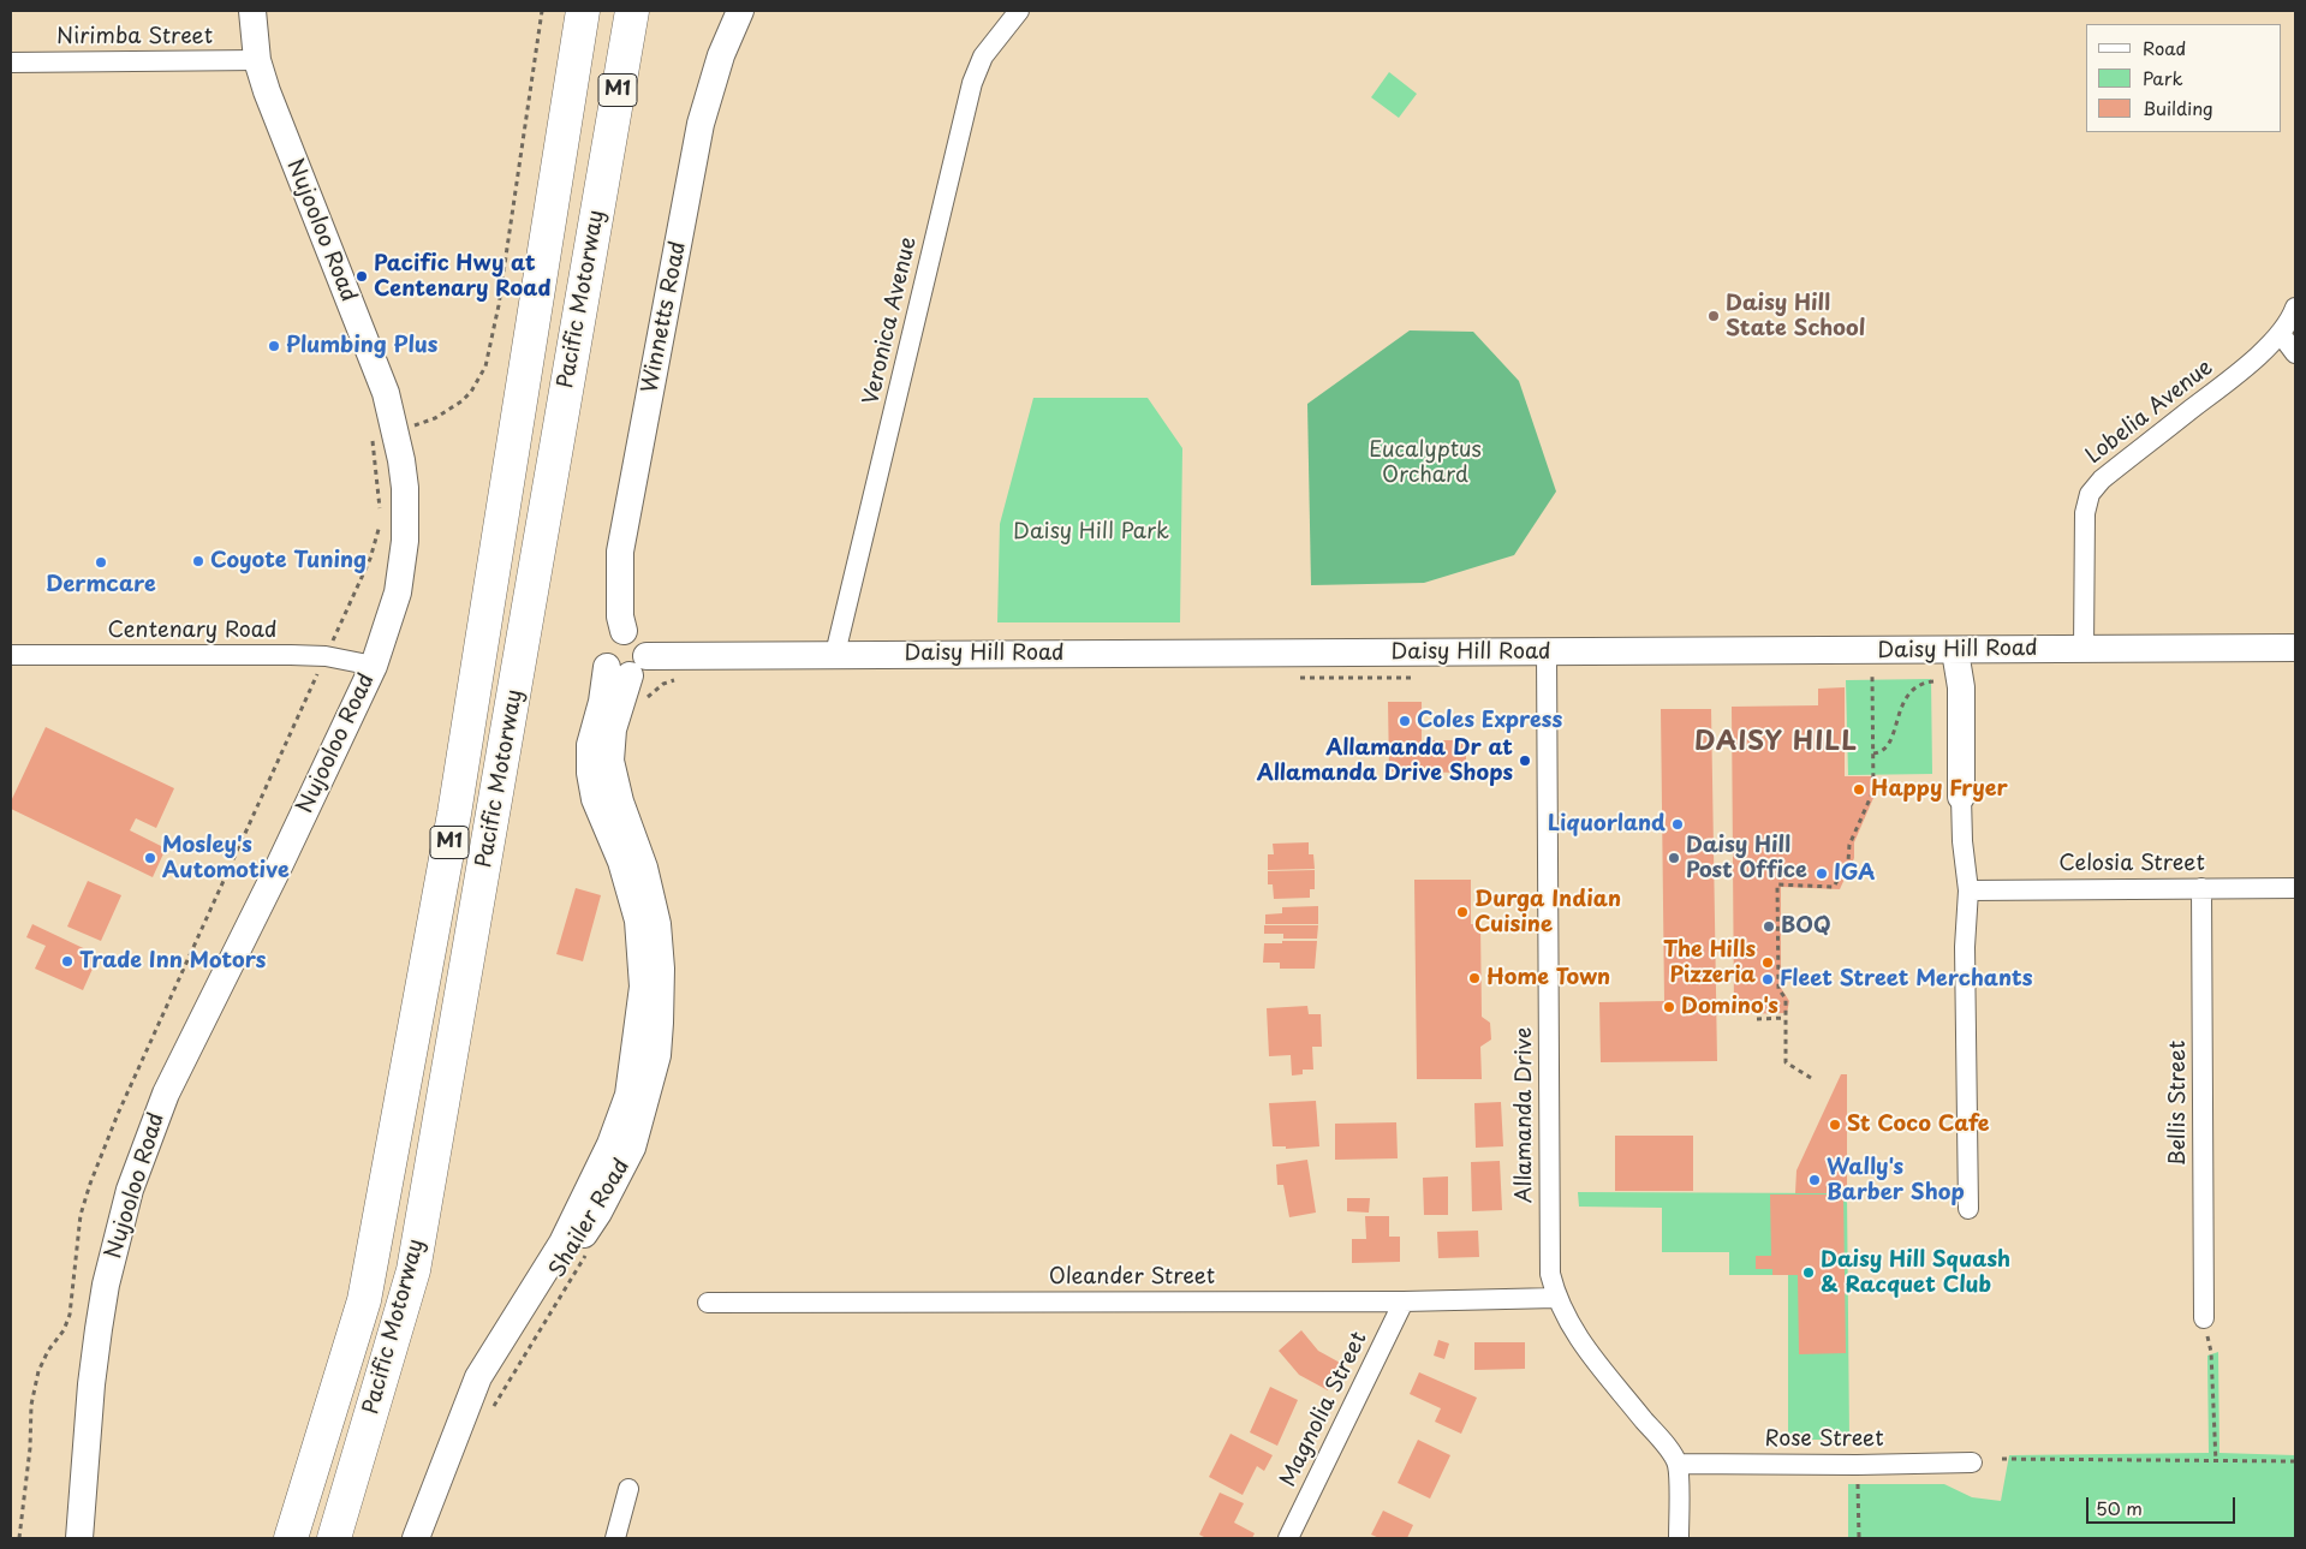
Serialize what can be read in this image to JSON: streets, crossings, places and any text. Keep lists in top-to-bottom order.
{
  "streets": {
    "highway": ["M1", "Pacific Motorway"],
    "street": [
      "Nirimba Street",
      "Nujooloo Road",
      "Winnetts Road",
      "Veronica Avenue",
      "Lobelia Avenue",
      "Centenary Road",
      "Daisy Hill Road",
      "Celosia Street",
      "Bellis Street",
      "Allamanda Drive",
      "Shailer Road",
      "Oleander Street",
      "Magnolia Street",
      "Rose Street"
    ]
  },
  "crossings": [
    ["Nirimba Street", "Nujooloo Road"],
    ["Nujooloo Road", "Centenary Road"],
    ["Winnetts Road", "Daisy Hill Road"],
    ["Winnetts Road", "Shailer Road"],
    ["Veronica Avenue", "Daisy Hill Road"],
    ["Lobelia Avenue", "Daisy Hill Road"],
    ["Daisy Hill Road", "Allamanda Drive"],
    ["Daisy Hill Road", "Shailer Road"],
    ["Celosia Street", "Bellis Street"],
    ["Allamanda Drive", "Oleander Street"],
    ["Allamanda Drive", "Rose Street"],
    ["Oleander Street", "Magnolia Street"]
  ],
  "districts": ["DAISY HILL"],
  "parks": ["Eucalyptus Orchard", "Daisy Hill Park"],
  "places": [
    "Pacific Hwy at Centenary Road",
    "Daisy Hill State School",
    "Plumbing Plus",
    "Coyote Tuning",
    "Dermcare",
    "Coles Express",
    "Allamanda Dr at Allamanda Drive Shops",
    "Happy Fryer",
    "Liquorland",
    "Mosley's Automotive",
    "Daisy Hill Post Office",
    "IGA",
    "Durga Indian Cuisine",
    "BOQ",
    "Trade Inn Motors",
    "The Hills Pizzeria",
    "Home Town",
    "Fleet Street Merchants",
    "Domino's",
    "St Coco Cafe",
    "Wally's Barber Shop",
    "Daisy Hill Squash & Racquet Club"
  ],
  "legend": ["Road", "Park", "Building"],
  "scale_bar": "50 m"
}
